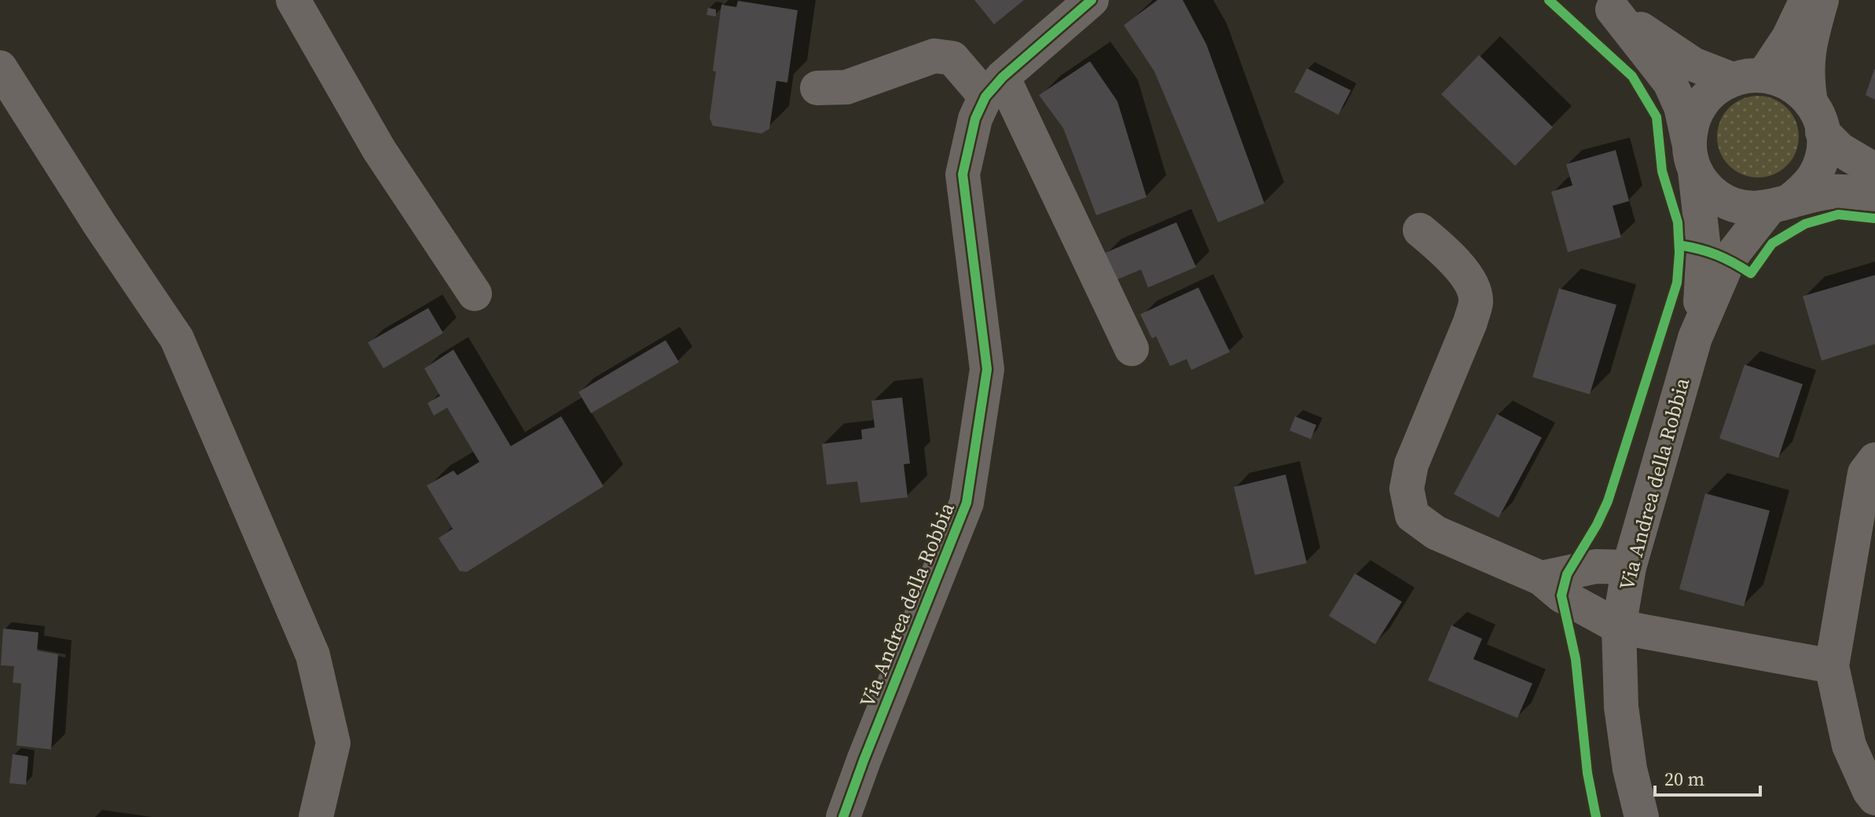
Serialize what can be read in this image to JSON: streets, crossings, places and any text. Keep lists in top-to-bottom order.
{
  "streets": {
    "street": ["Via Andrea della Robbia"]
  },
  "scale_bar": "20 m"
}
